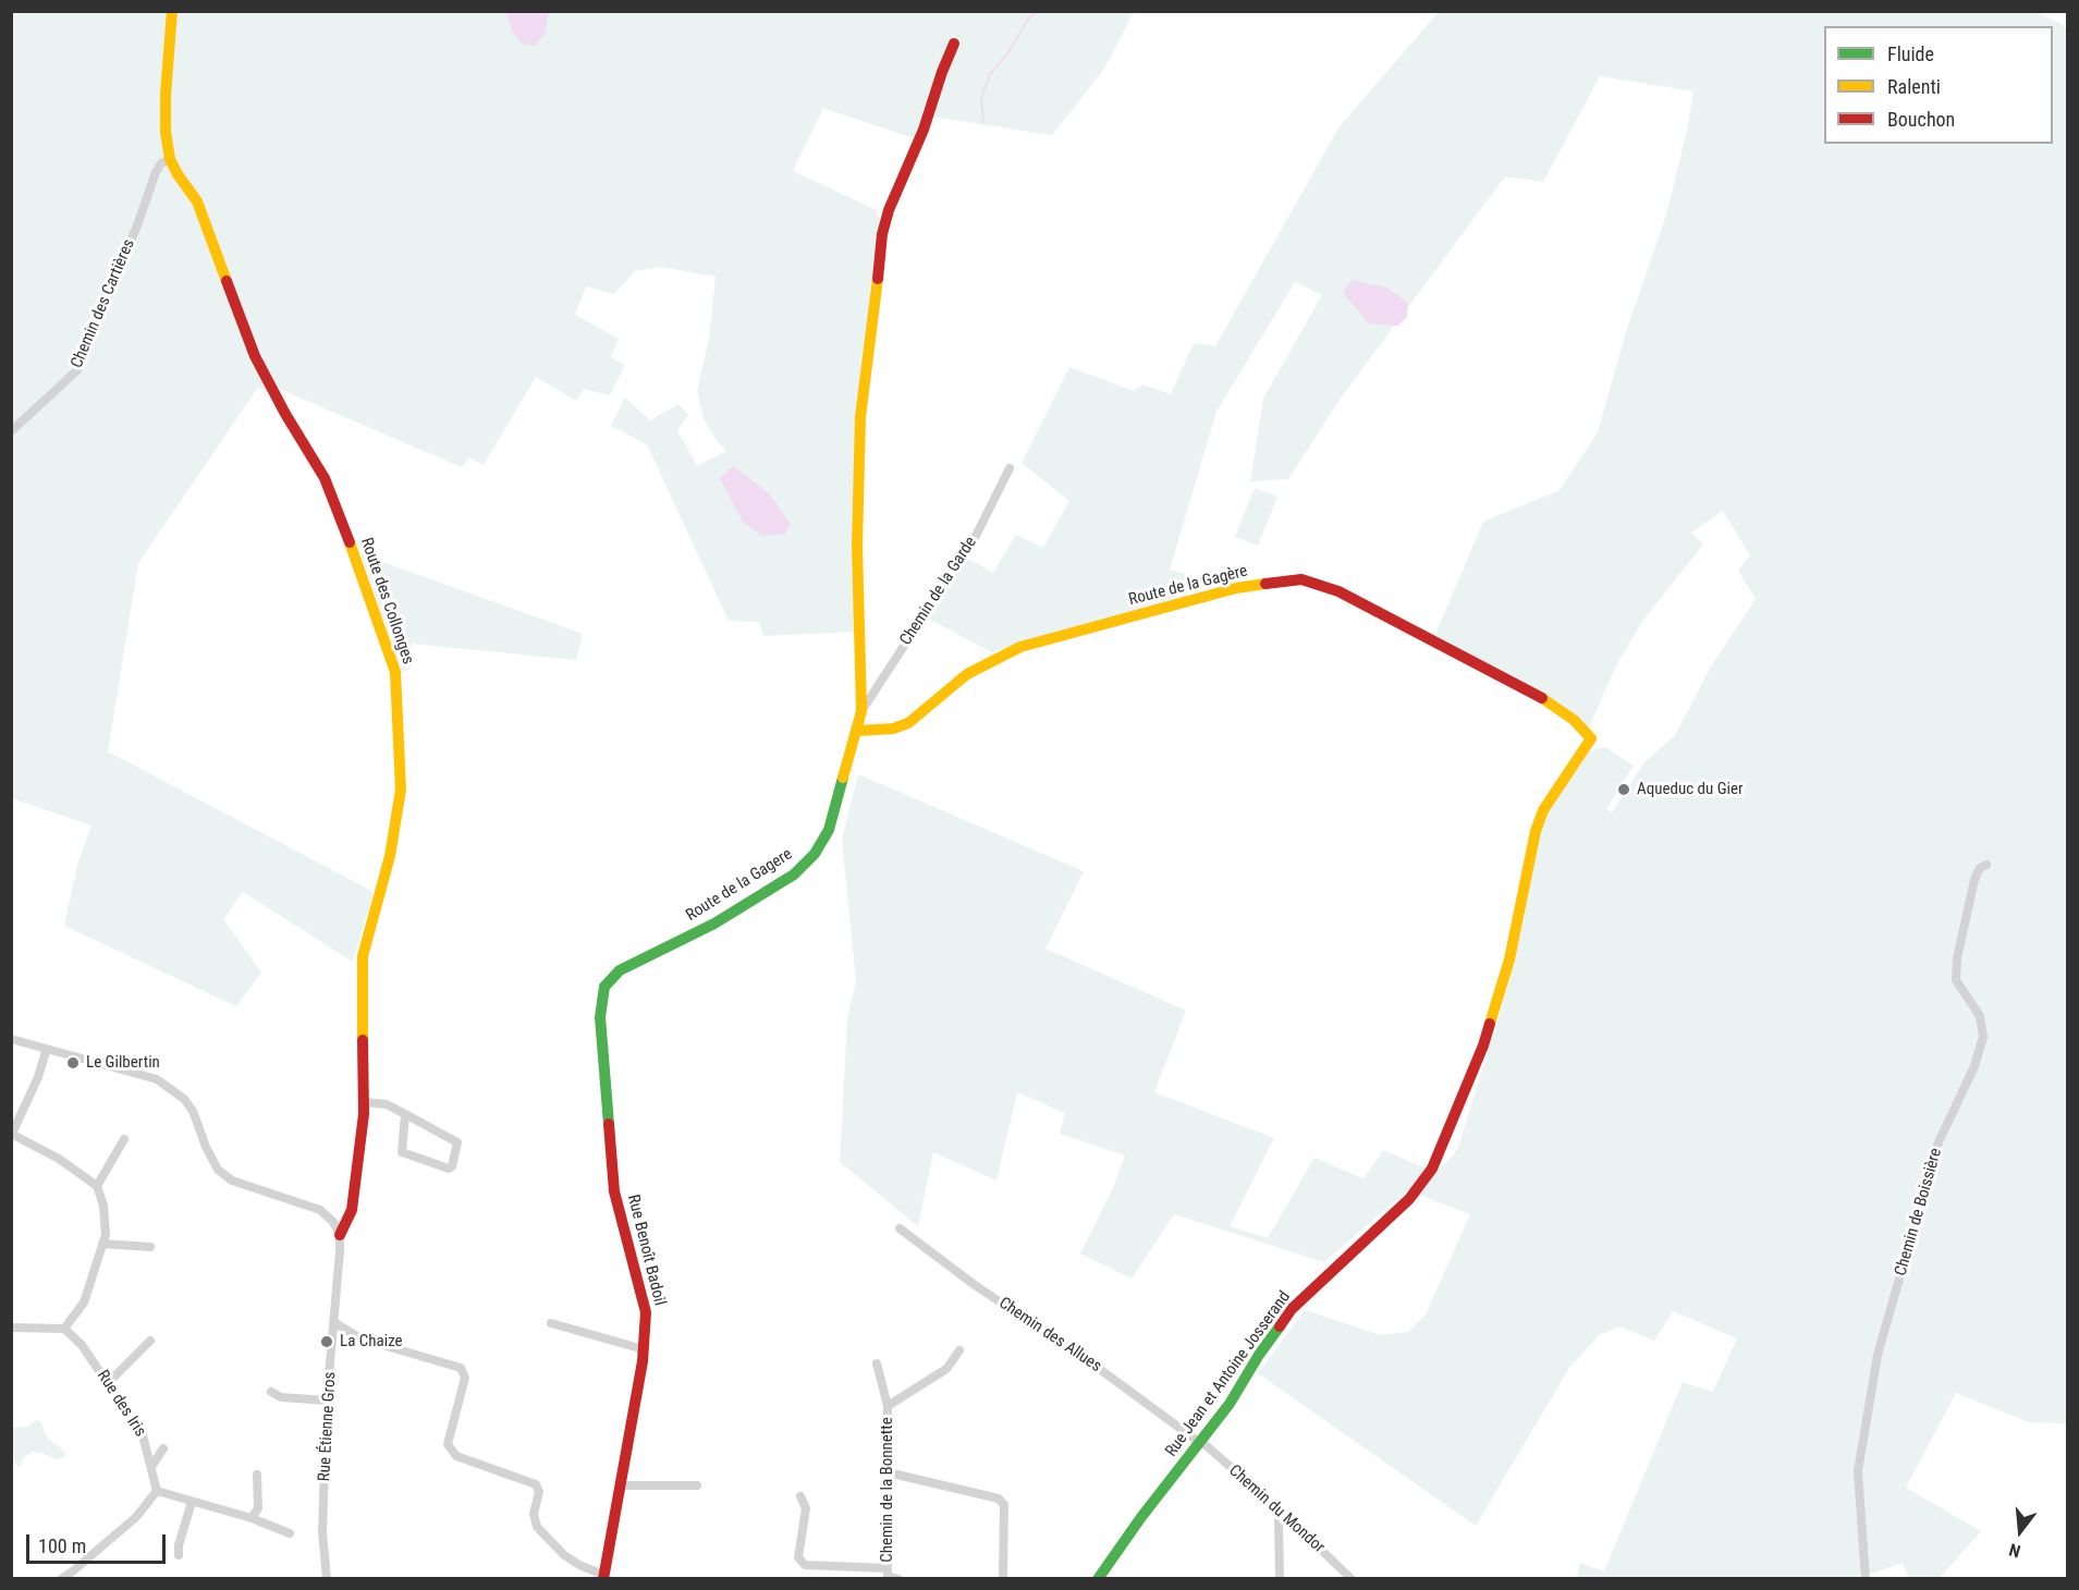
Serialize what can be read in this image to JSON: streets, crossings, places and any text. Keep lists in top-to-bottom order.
{
  "streets": {
    "street": [
      "Chemin des Cartières",
      "Route de la Gagère",
      "Chemin de la Garde",
      "Route des Collonges",
      "Route de la Gagere",
      "Chemin de Boissière",
      "Rue Benoît Badoil",
      "Chemin des Allues",
      "Rue Jean et Antoine Josserand",
      "Rue des Iris",
      "Rue Étienne Gros",
      "Chemin de la Bonnette",
      "Chemin du Mondor"
    ]
  },
  "crossings": [
    ["Chemin des Cartières", "Route des Collonges"],
    ["Route de la Gagère", "Route de la Gagere"],
    ["Route de la Gagère", "Rue Jean et Antoine Josserand"],
    ["Chemin de la Garde", "Route de la Gagere"],
    ["Route des Collonges", "Rue Étienne Gros"],
    ["Route de la Gagere", "Rue Benoît Badoil"],
    ["Chemin des Allues", "Rue Jean et Antoine Josserand"],
    ["Chemin des Allues", "Chemin du Mondor"],
    ["Rue Jean et Antoine Josserand", "Chemin du Mondor"]
  ],
  "places": ["Aqueduc du Gier", "Le Gilbertin", "La Chaize"],
  "legend": ["Fluide", "Ralenti", "Bouchon"],
  "scale_bar": "100 m",
  "north": "bottom"
}
